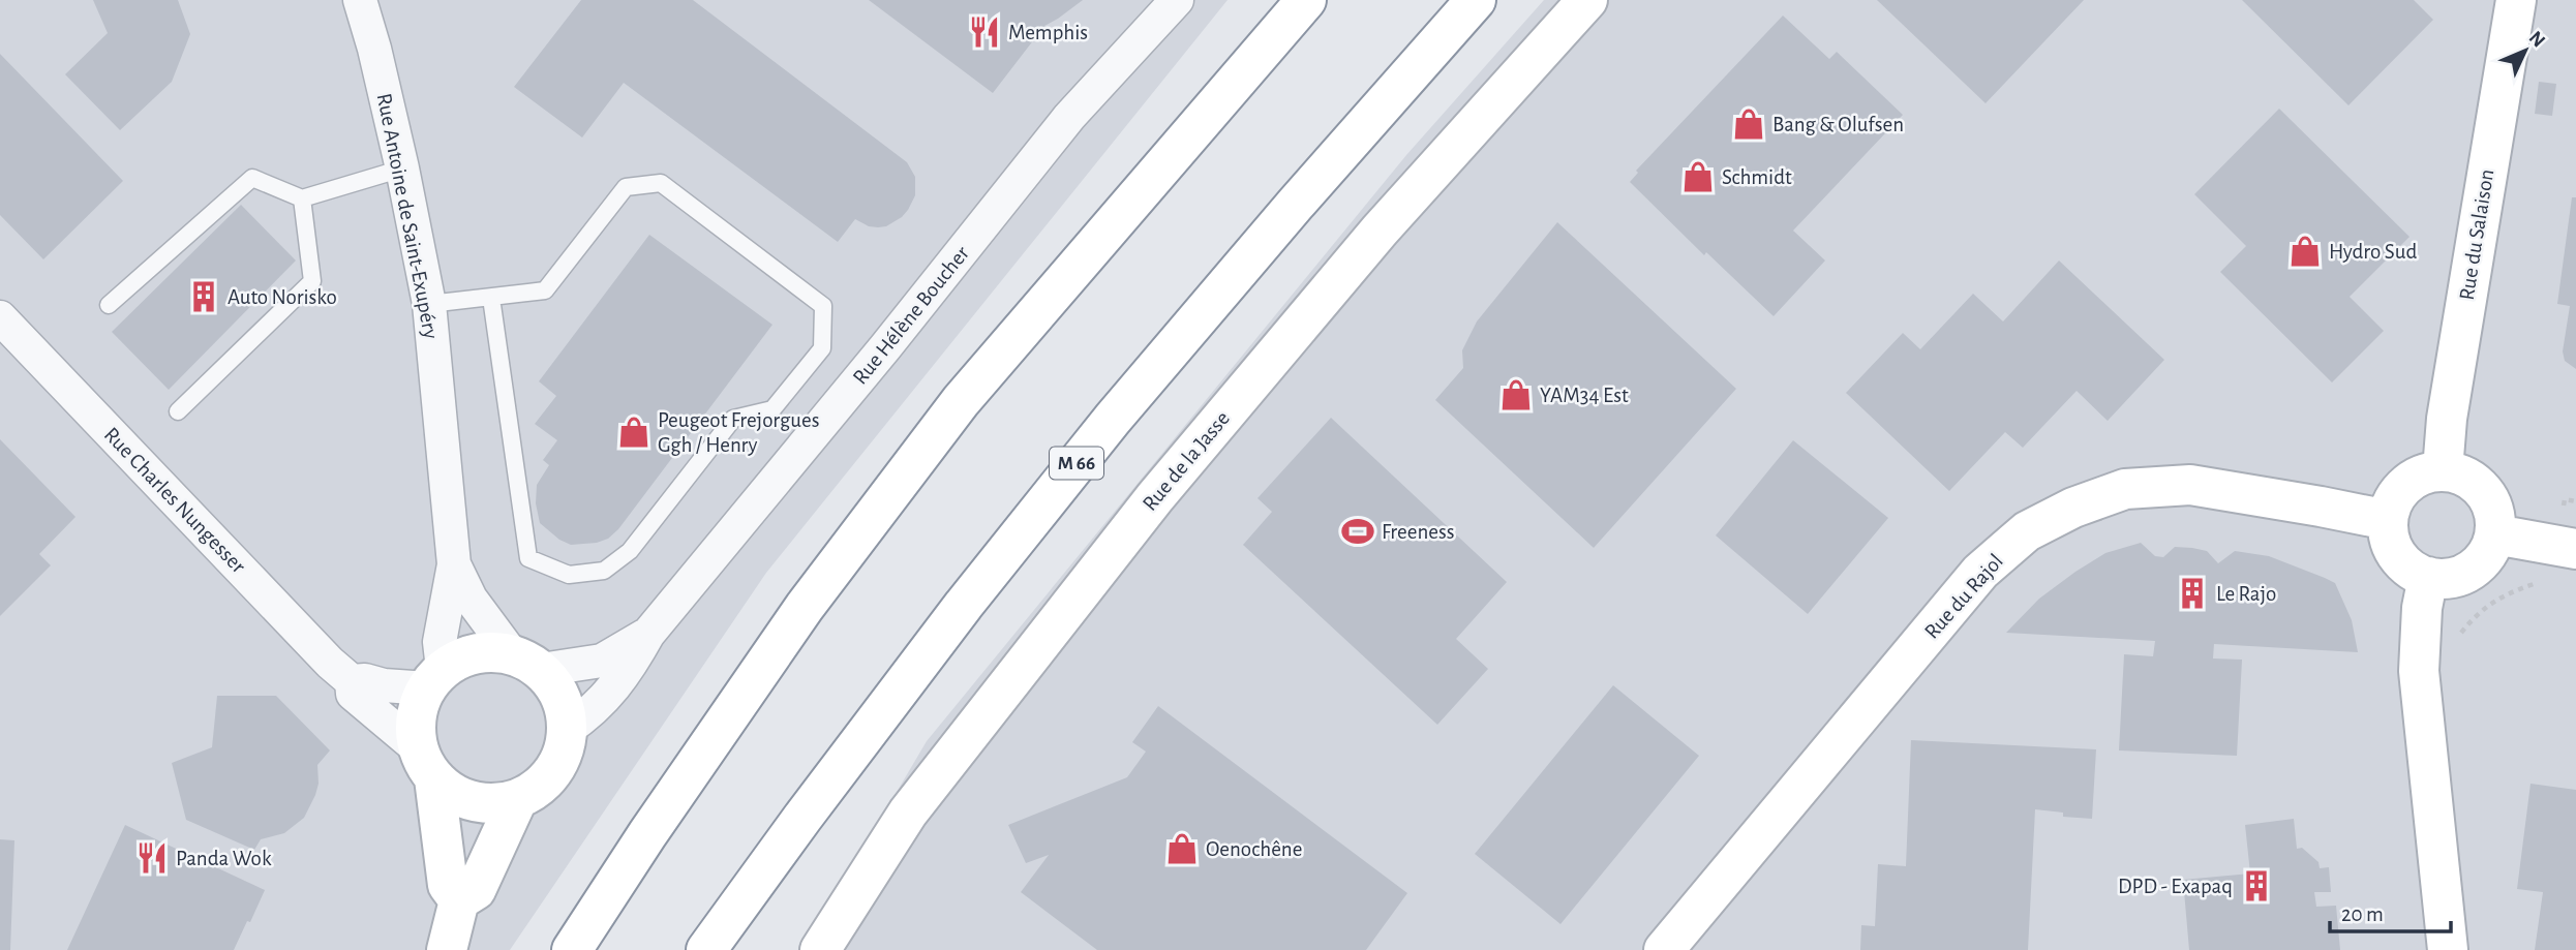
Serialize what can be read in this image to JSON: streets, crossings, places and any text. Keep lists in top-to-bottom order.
{
  "streets": {
    "main road": [
      "Rue du Salaison",
      "Rue de la Jasse",
      "M 66",
      "Rue du Rajol"
    ],
    "street": ["Rue Antoine de Saint-Exupéry", "Rue Hélène Boucher", "Rue Charles Nungesser"]
  },
  "crossings": [
    ["Rue Antoine de Saint-Exupéry", "Rue Hélène Boucher"],
    ["Rue Antoine de Saint-Exupéry", "Rue Charles Nungesser"],
    ["Rue du Salaison", "Rue du Rajol"],
    ["Rue Hélène Boucher", "Rue Charles Nungesser"]
  ],
  "places": {
    "restaurant": ["Memphis", "Panda Wok"],
    "shop": [
      "Bang & Olufsen",
      "Schmidt",
      "Hydro Sud",
      "YAM34 Est",
      "Peugeot Frejorgues Ggh / Henry",
      "Oenochêne"
    ],
    "building": ["Auto Norisko", "Le Rajo", "DPD - Exapaq"],
    "sports": ["Freeness"]
  },
  "scale_bar": "20 m",
  "north": "top right"
}
